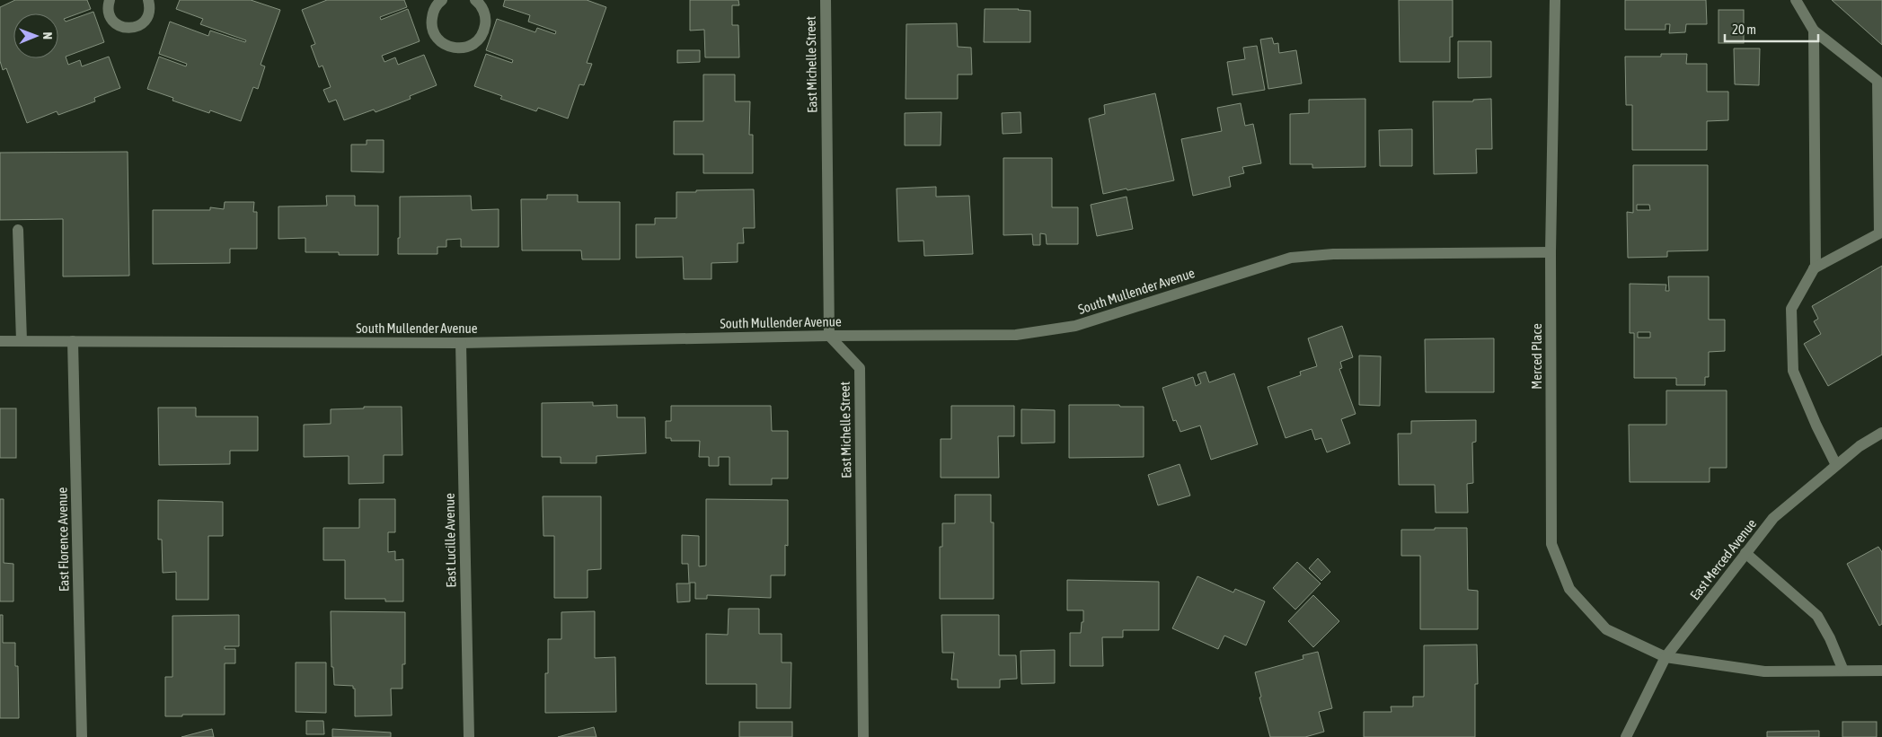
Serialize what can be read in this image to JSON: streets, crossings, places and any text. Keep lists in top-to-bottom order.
{
  "streets": {
    "street": [
      "East Michelle Street",
      "South Mullender Avenue",
      "Merced Place",
      "East Florence Avenue",
      "East Lucille Avenue",
      "East Merced Avenue"
    ]
  },
  "crossings": [
    ["East Michelle Street", "South Mullender Avenue"],
    ["South Mullender Avenue", "Merced Place"],
    ["South Mullender Avenue", "East Florence Avenue"],
    ["South Mullender Avenue", "East Lucille Avenue"],
    ["Merced Place", "East Merced Avenue"]
  ],
  "scale_bar": "20 m",
  "north": "right"
}
